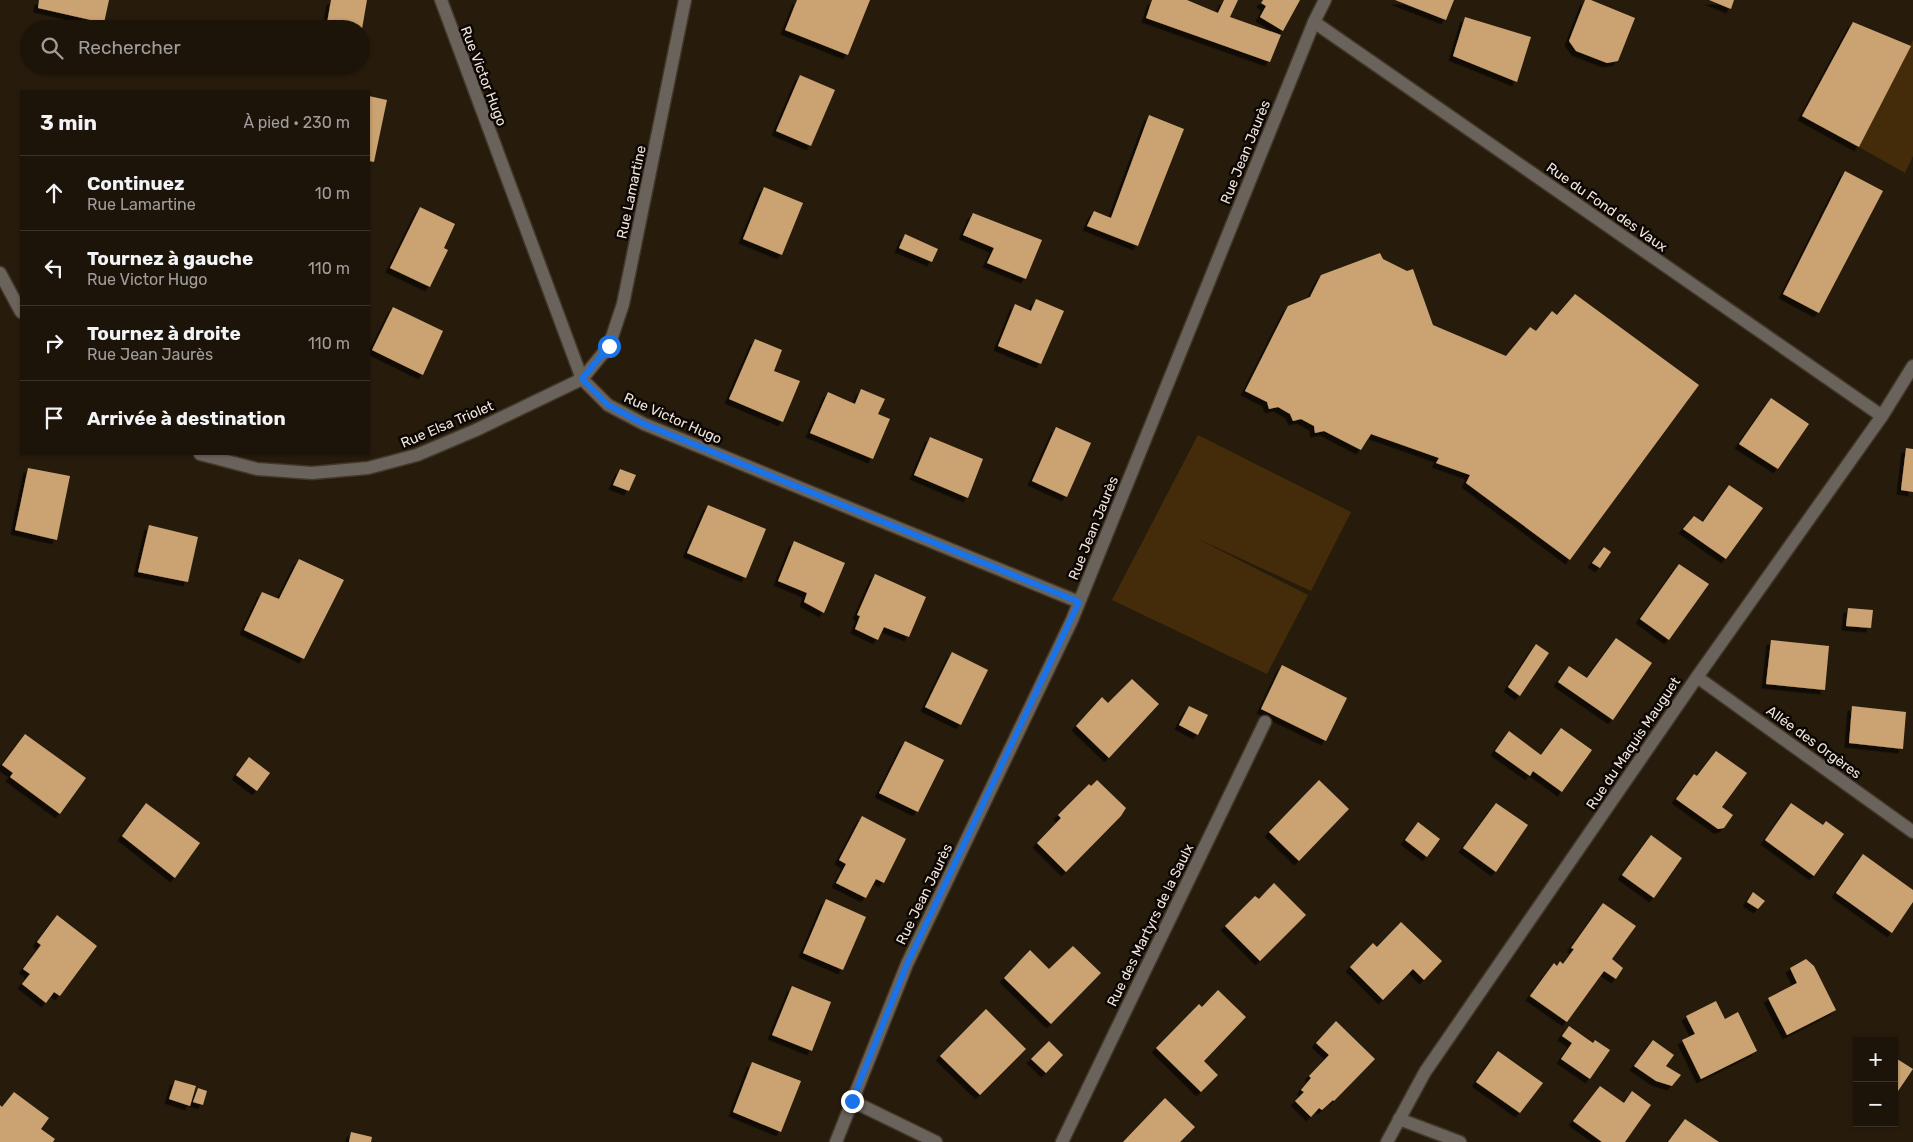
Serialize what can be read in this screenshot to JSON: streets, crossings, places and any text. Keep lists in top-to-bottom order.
{
  "streets": {
    "street": [
      "Rue Victor Hugo",
      "Rue Jean Jaurès",
      "Rue Lamartine",
      "Rue du Fond des Vaux",
      "Rue Elsa Triolet",
      "Allée des Orgères",
      "Rue du Maquis Mauguet",
      "Rue des Martyrs de la Saulx"
    ]
  },
  "crossings": [
    ["Rue Victor Hugo", "Rue Jean Jaurès"],
    ["Rue Victor Hugo", "Rue Lamartine"],
    ["Rue Victor Hugo", "Rue Elsa Triolet"],
    ["Rue Jean Jaurès", "Rue du Fond des Vaux"],
    ["Rue Lamartine", "Rue Elsa Triolet"],
    ["Rue du Fond des Vaux", "Rue du Maquis Mauguet"],
    ["Allée des Orgères", "Rue du Maquis Mauguet"]
  ],
  "page": {
    "search": "Rechercher",
    "heading": ["3 min", "À pied · 230 m"],
    "list": [
      ["Continuez", "Rue Lamartine", "10 m"],
      ["Tournez à gauche", "Rue Victor Hugo", "110 m"],
      ["Tournez à droite", "Rue Jean Jaurès", "110 m"],
      "Arrivée à destination"
    ],
    "map_buttons": ["+", "−"]
  }
}
